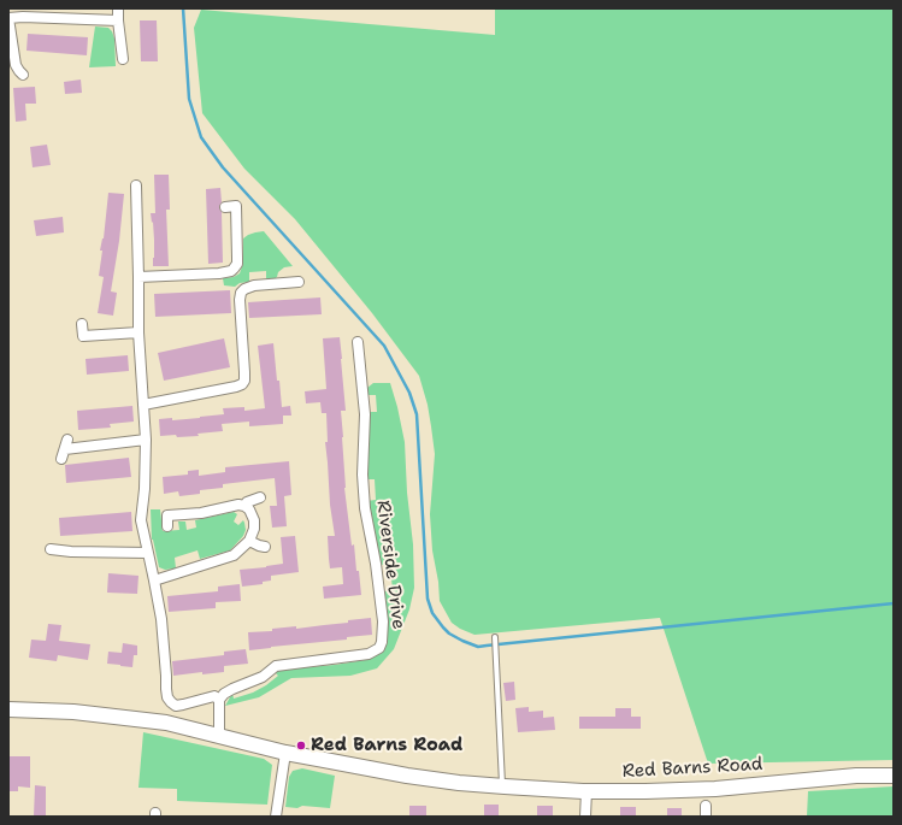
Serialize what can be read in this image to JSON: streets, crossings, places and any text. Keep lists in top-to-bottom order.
{
  "streets": {
    "street": ["Riverside Drive", "Red Barns Road"]
  },
  "places": ["Red Barns Road"]
}
